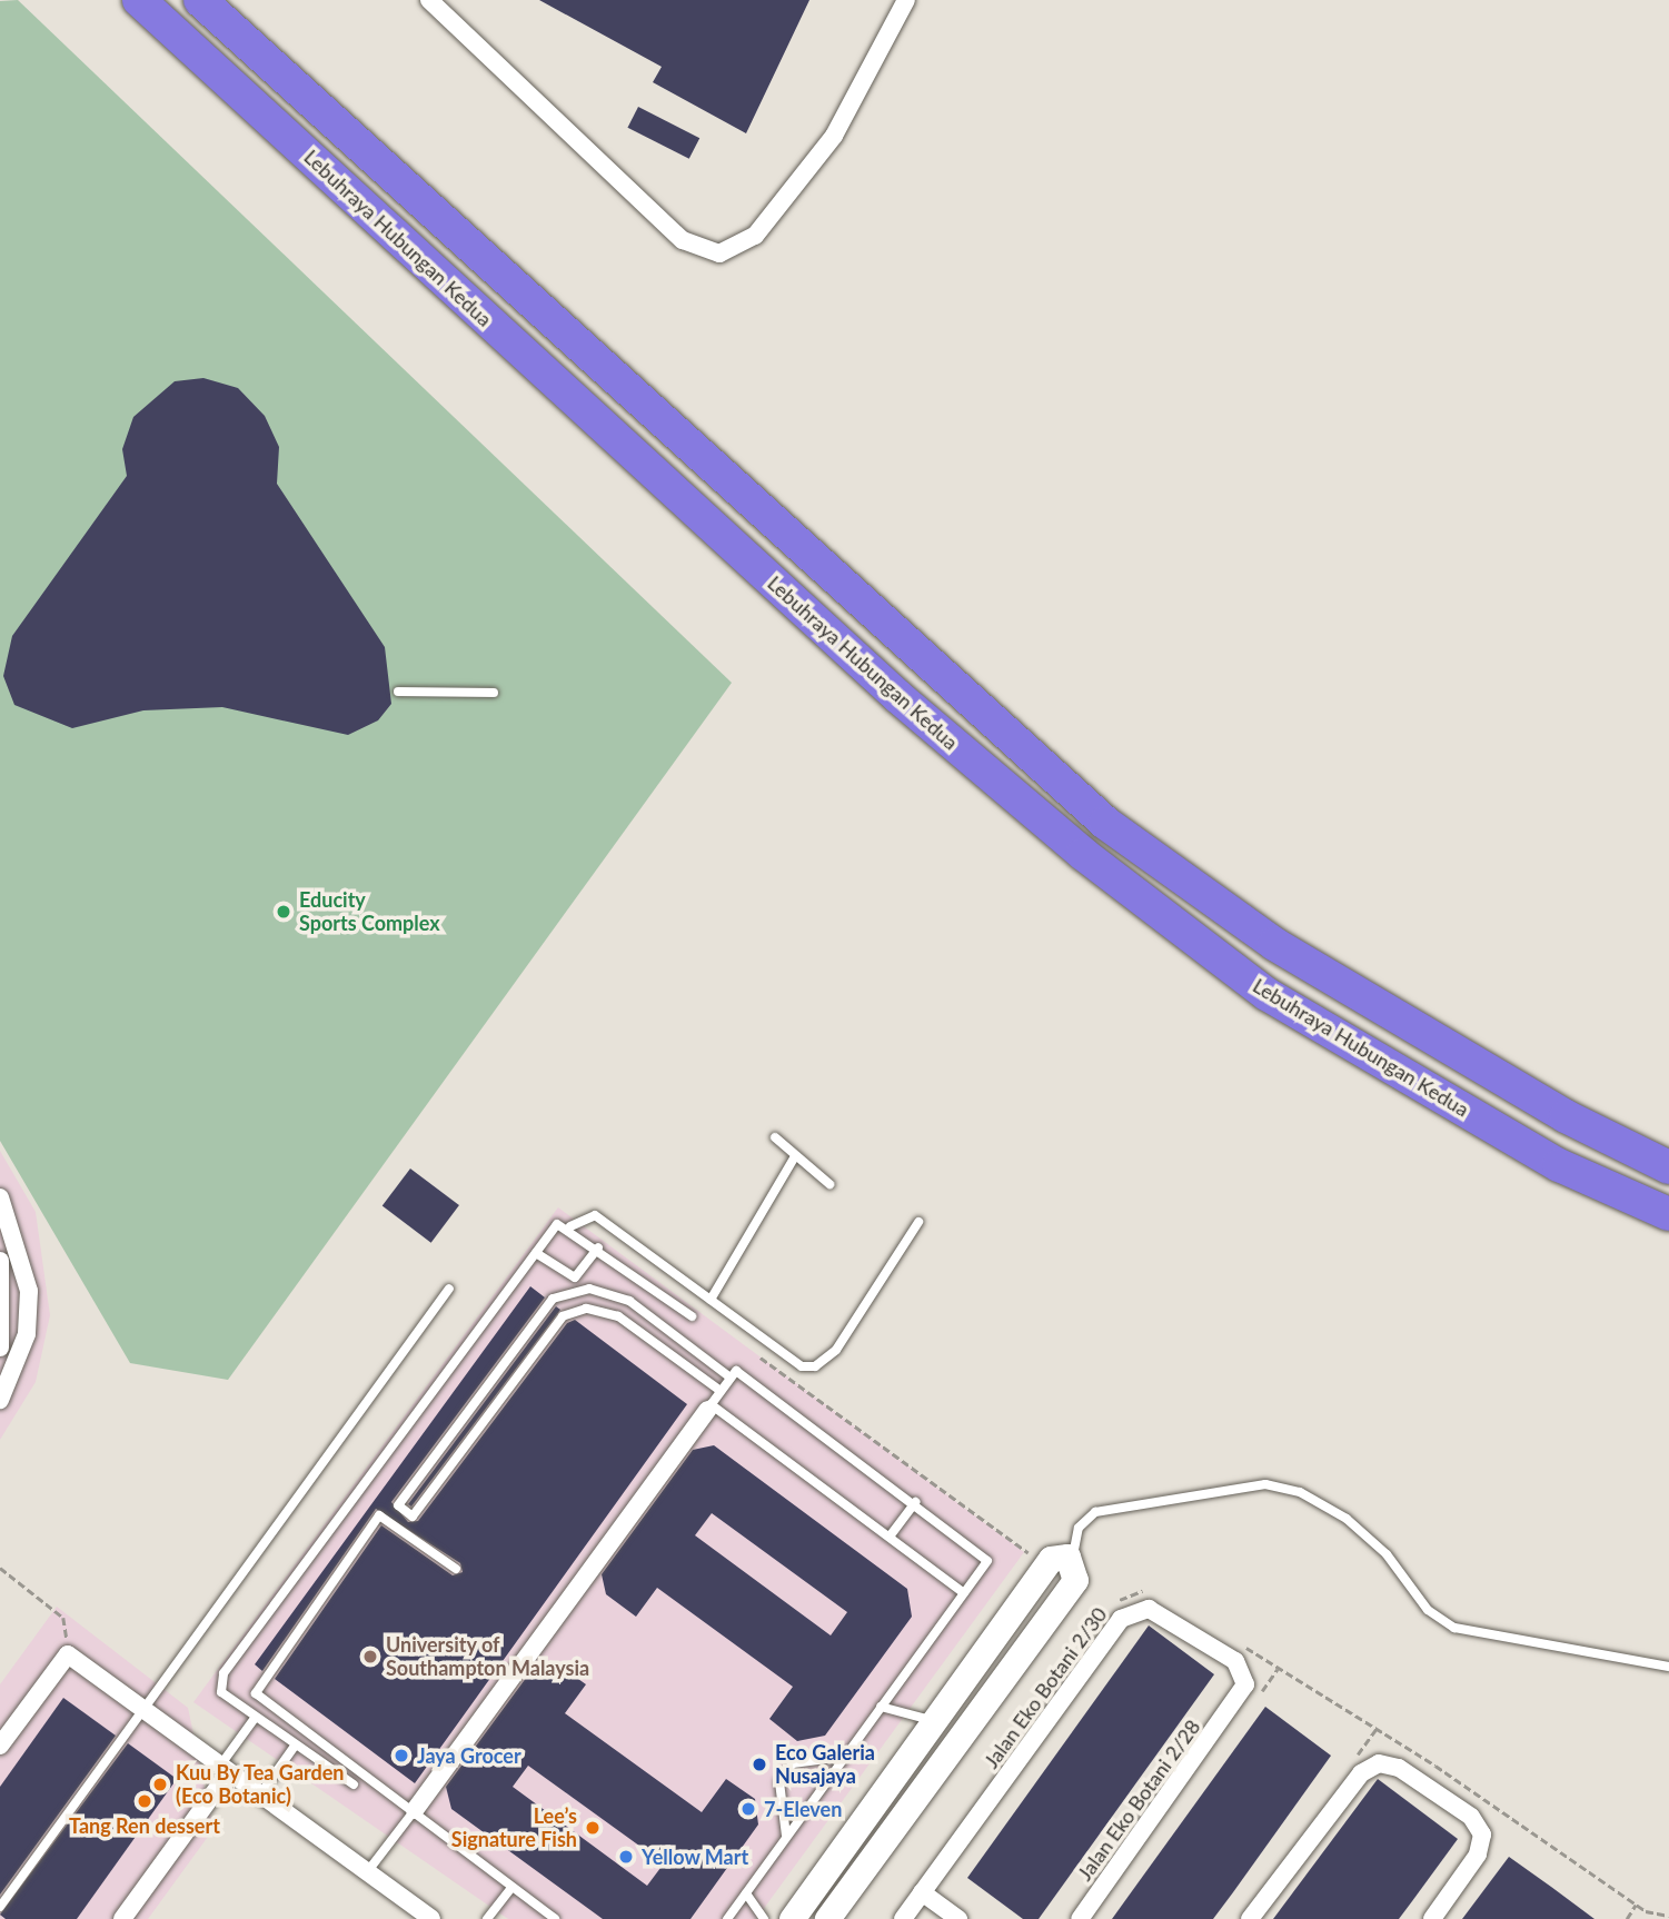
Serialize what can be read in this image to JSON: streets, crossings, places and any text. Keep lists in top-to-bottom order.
{
  "streets": {
    "highway": ["Lebuhraya Hubungan Kedua"],
    "street": ["Jalan Eko Botani 2/30", "Jalan Eko Botani 2/28"]
  },
  "crossings": [
    ["Jalan Eko Botani 2/30", "Jalan Eko Botani 2/28"]
  ],
  "places": [
    "Educity Sports Complex",
    "University of Southampton Malaysia",
    "Jaya Grocer",
    "Eco Galeria Nusajaya",
    "Kuu By Tea Garden (Eco Botanic)",
    "Tang Ren dessert",
    "7-Eleven",
    "Lee’s Signature Fish",
    "Yellow Mart"
  ]
}
